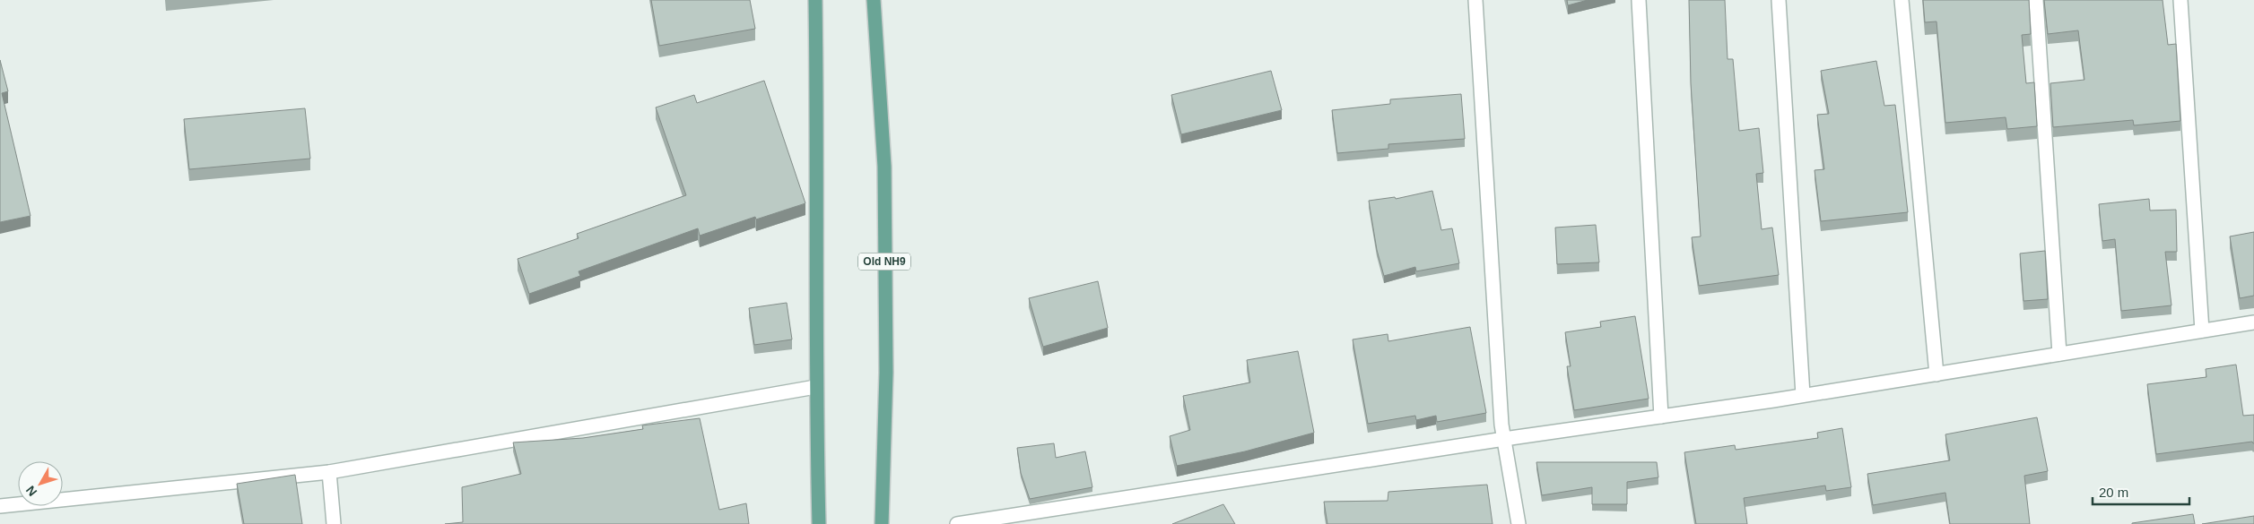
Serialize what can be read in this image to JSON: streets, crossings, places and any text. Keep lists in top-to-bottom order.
{
  "streets": {
    "main road": ["Old NH9"]
  },
  "scale_bar": "20 m",
  "north": "bottom left"
}
